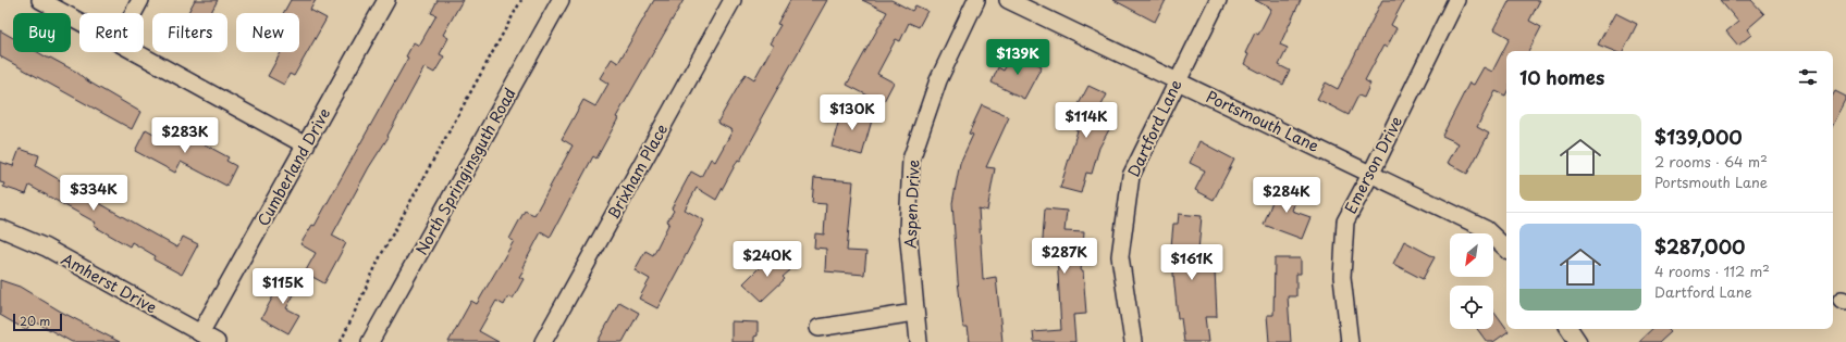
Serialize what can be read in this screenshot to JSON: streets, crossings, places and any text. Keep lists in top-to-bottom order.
{
  "streets": {
    "street": [
      "Portsmouth Lane",
      "Dartford Lane",
      "Emerson Drive",
      "Cumberland Drive",
      "North Springinsguth Road",
      "Brixham Place",
      "Aspen Drive",
      "Amherst Drive"
    ]
  },
  "crossings": [
    ["Portsmouth Lane", "Dartford Lane"],
    ["Portsmouth Lane", "Emerson Drive"],
    ["Cumberland Drive", "Amherst Drive"]
  ],
  "scale_bar": "20 m",
  "north": "bottom left",
  "page": {
    "chip": [
      "Buy",
      "Rent",
      "Filters",
      "New"
    ],
    "price": [
      "$139K",
      "$130K",
      "$114K",
      "$283K",
      "$334K",
      "$284K",
      "$287K",
      "$240K",
      "$161K",
      "$115K"
    ],
    "heading": "10 homes",
    "list": [
      {
        "name": "$139,000",
        "note": "2 rooms · 64 m² · Portsmouth Lane"
      },
      {
        "name": "$287,000",
        "note": "4 rooms · 112 m² · Dartford Lane"
      }
    ],
    "scale": "20 m"
  }
}
